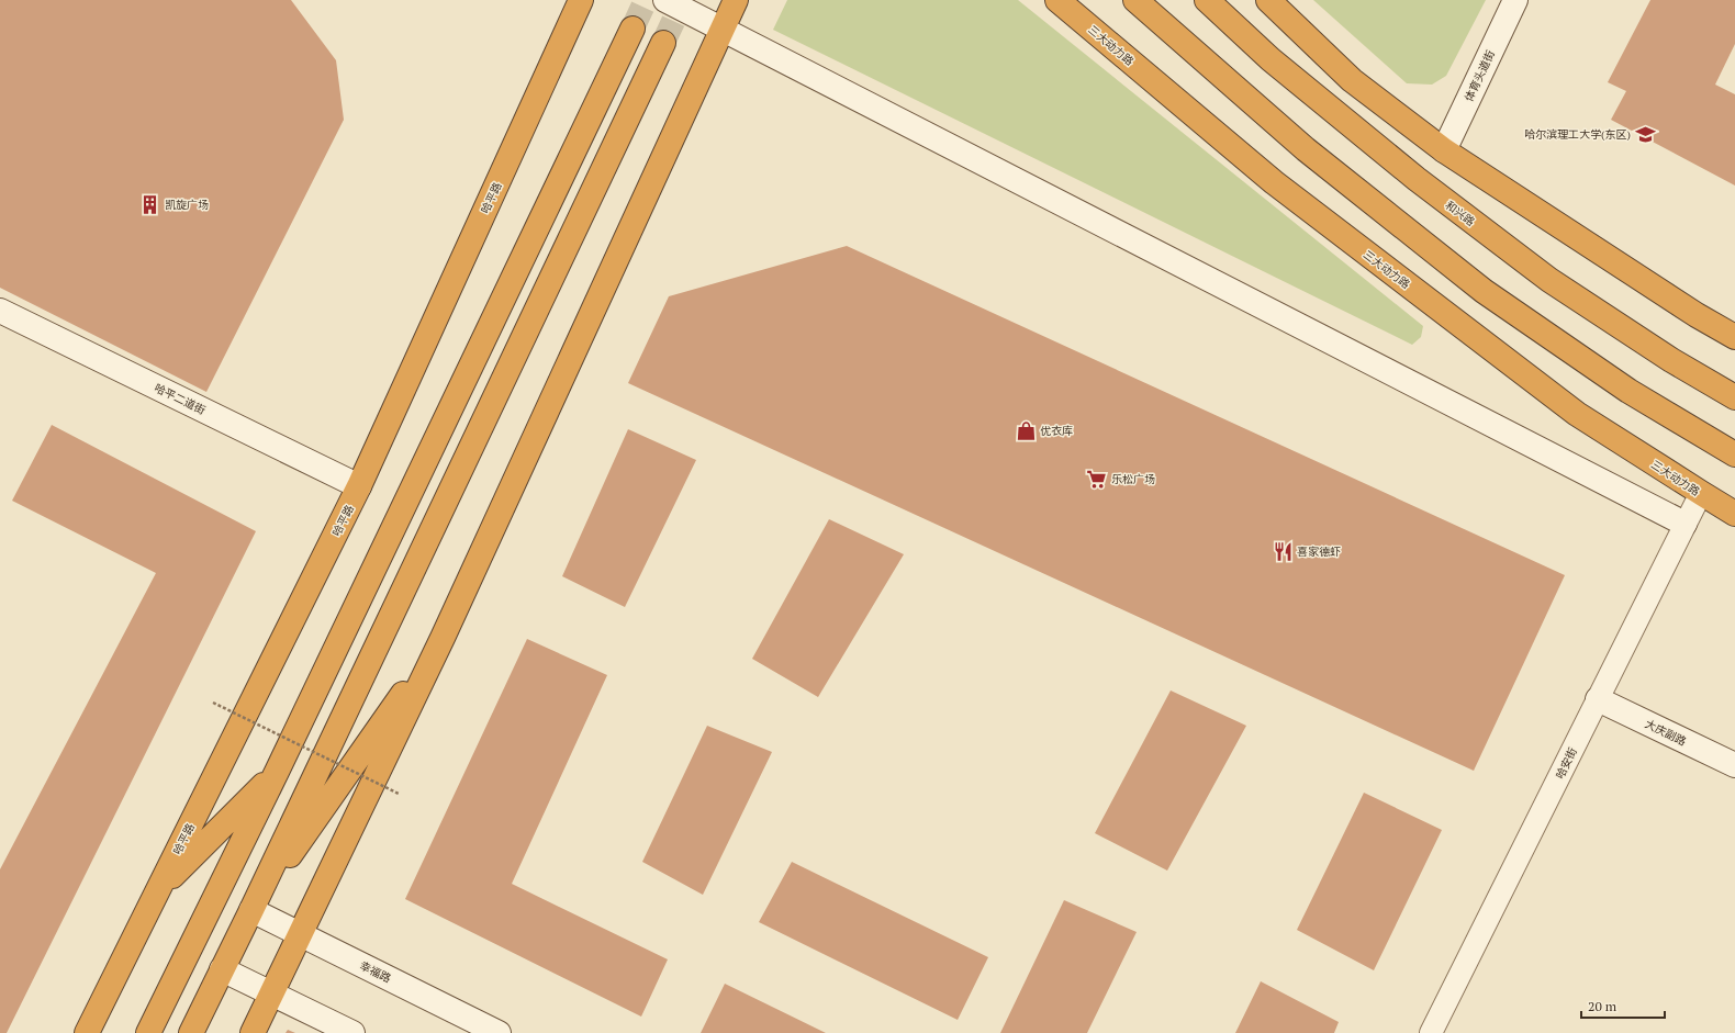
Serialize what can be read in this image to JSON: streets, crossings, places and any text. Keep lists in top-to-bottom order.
{
  "streets": {
    "highway": ["三大动力路", "哈平路", "和兴路"],
    "street": [
      "体育头道街",
      "哈平二道街",
      "大庆副路",
      "哈安街",
      "幸福路"
    ]
  },
  "crossings": [
    ["三大动力路", "哈安街"],
    ["哈平路", "哈平二道街"],
    ["大庆副路", "哈安街"]
  ],
  "places": {
    "school or university": ["哈尔滨理工大学(东区)"],
    "building": ["凯旋广场"],
    "shop": ["优衣库"],
    "supermarket": ["乐松广场"],
    "restaurant": ["喜家德虾"]
  },
  "scale_bar": "20 m"
}
